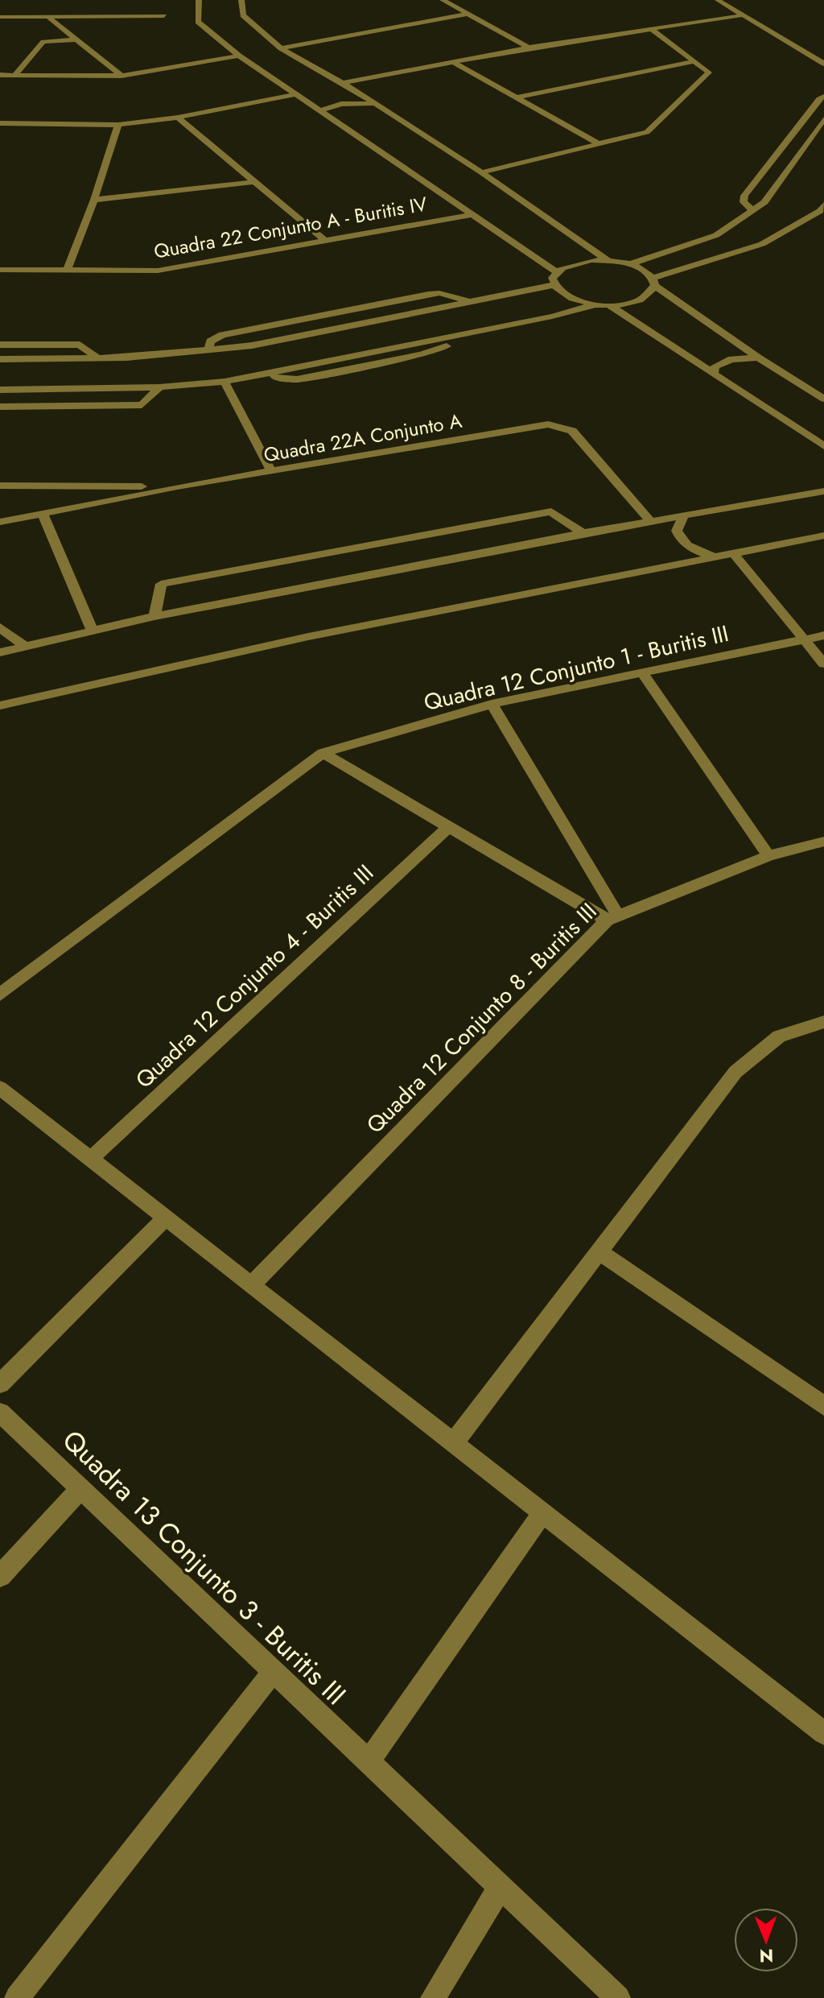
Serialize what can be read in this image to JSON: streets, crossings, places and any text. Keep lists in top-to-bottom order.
{
  "streets": {
    "street": [
      "Quadra 22 Conjunto A - Buritis IV",
      "Quadra 22A Conjunto A",
      "Quadra 12 Conjunto 1 - Buritis III",
      "Quadra 12 Conjunto 4 - Buritis III",
      "Quadra 12 Conjunto 8 - Buritis III",
      "Quadra 13 Conjunto 3 - Buritis III"
    ]
  },
  "north": "bottom"
}
